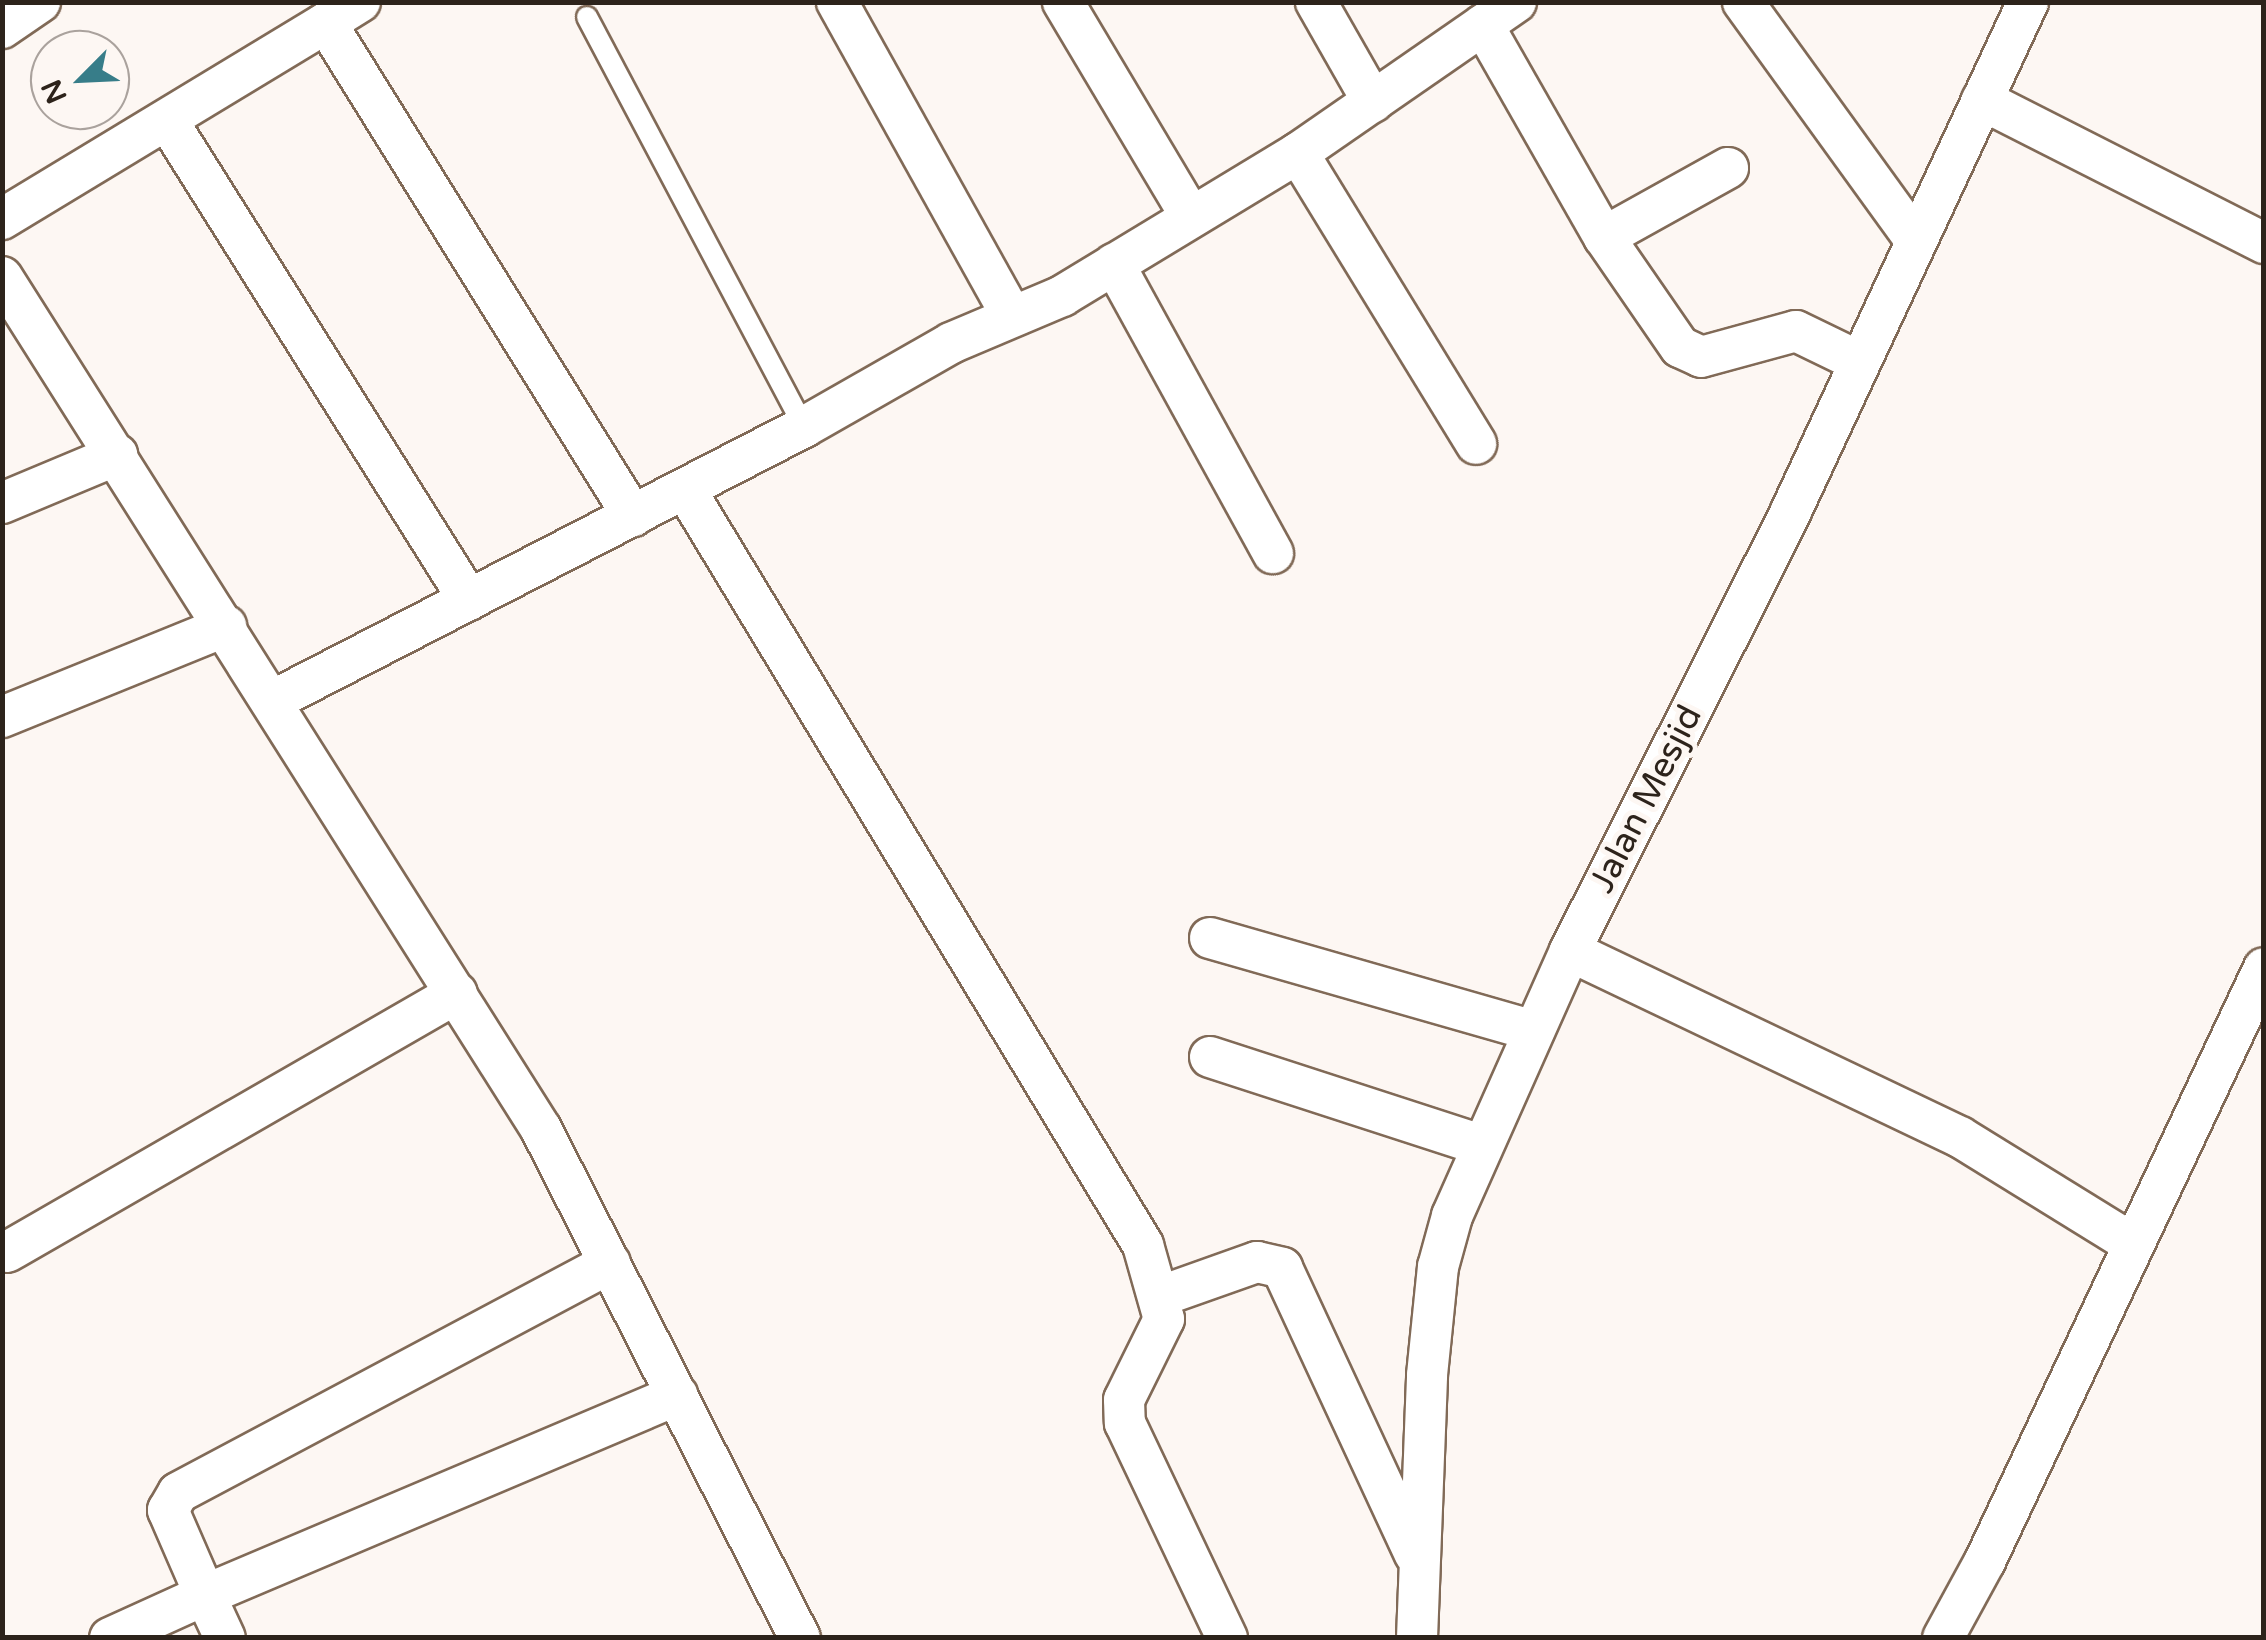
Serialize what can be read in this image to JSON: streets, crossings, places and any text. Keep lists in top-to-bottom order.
{
  "streets": {
    "street": ["Jalan Mesjid"]
  },
  "north": "bottom left"
}
